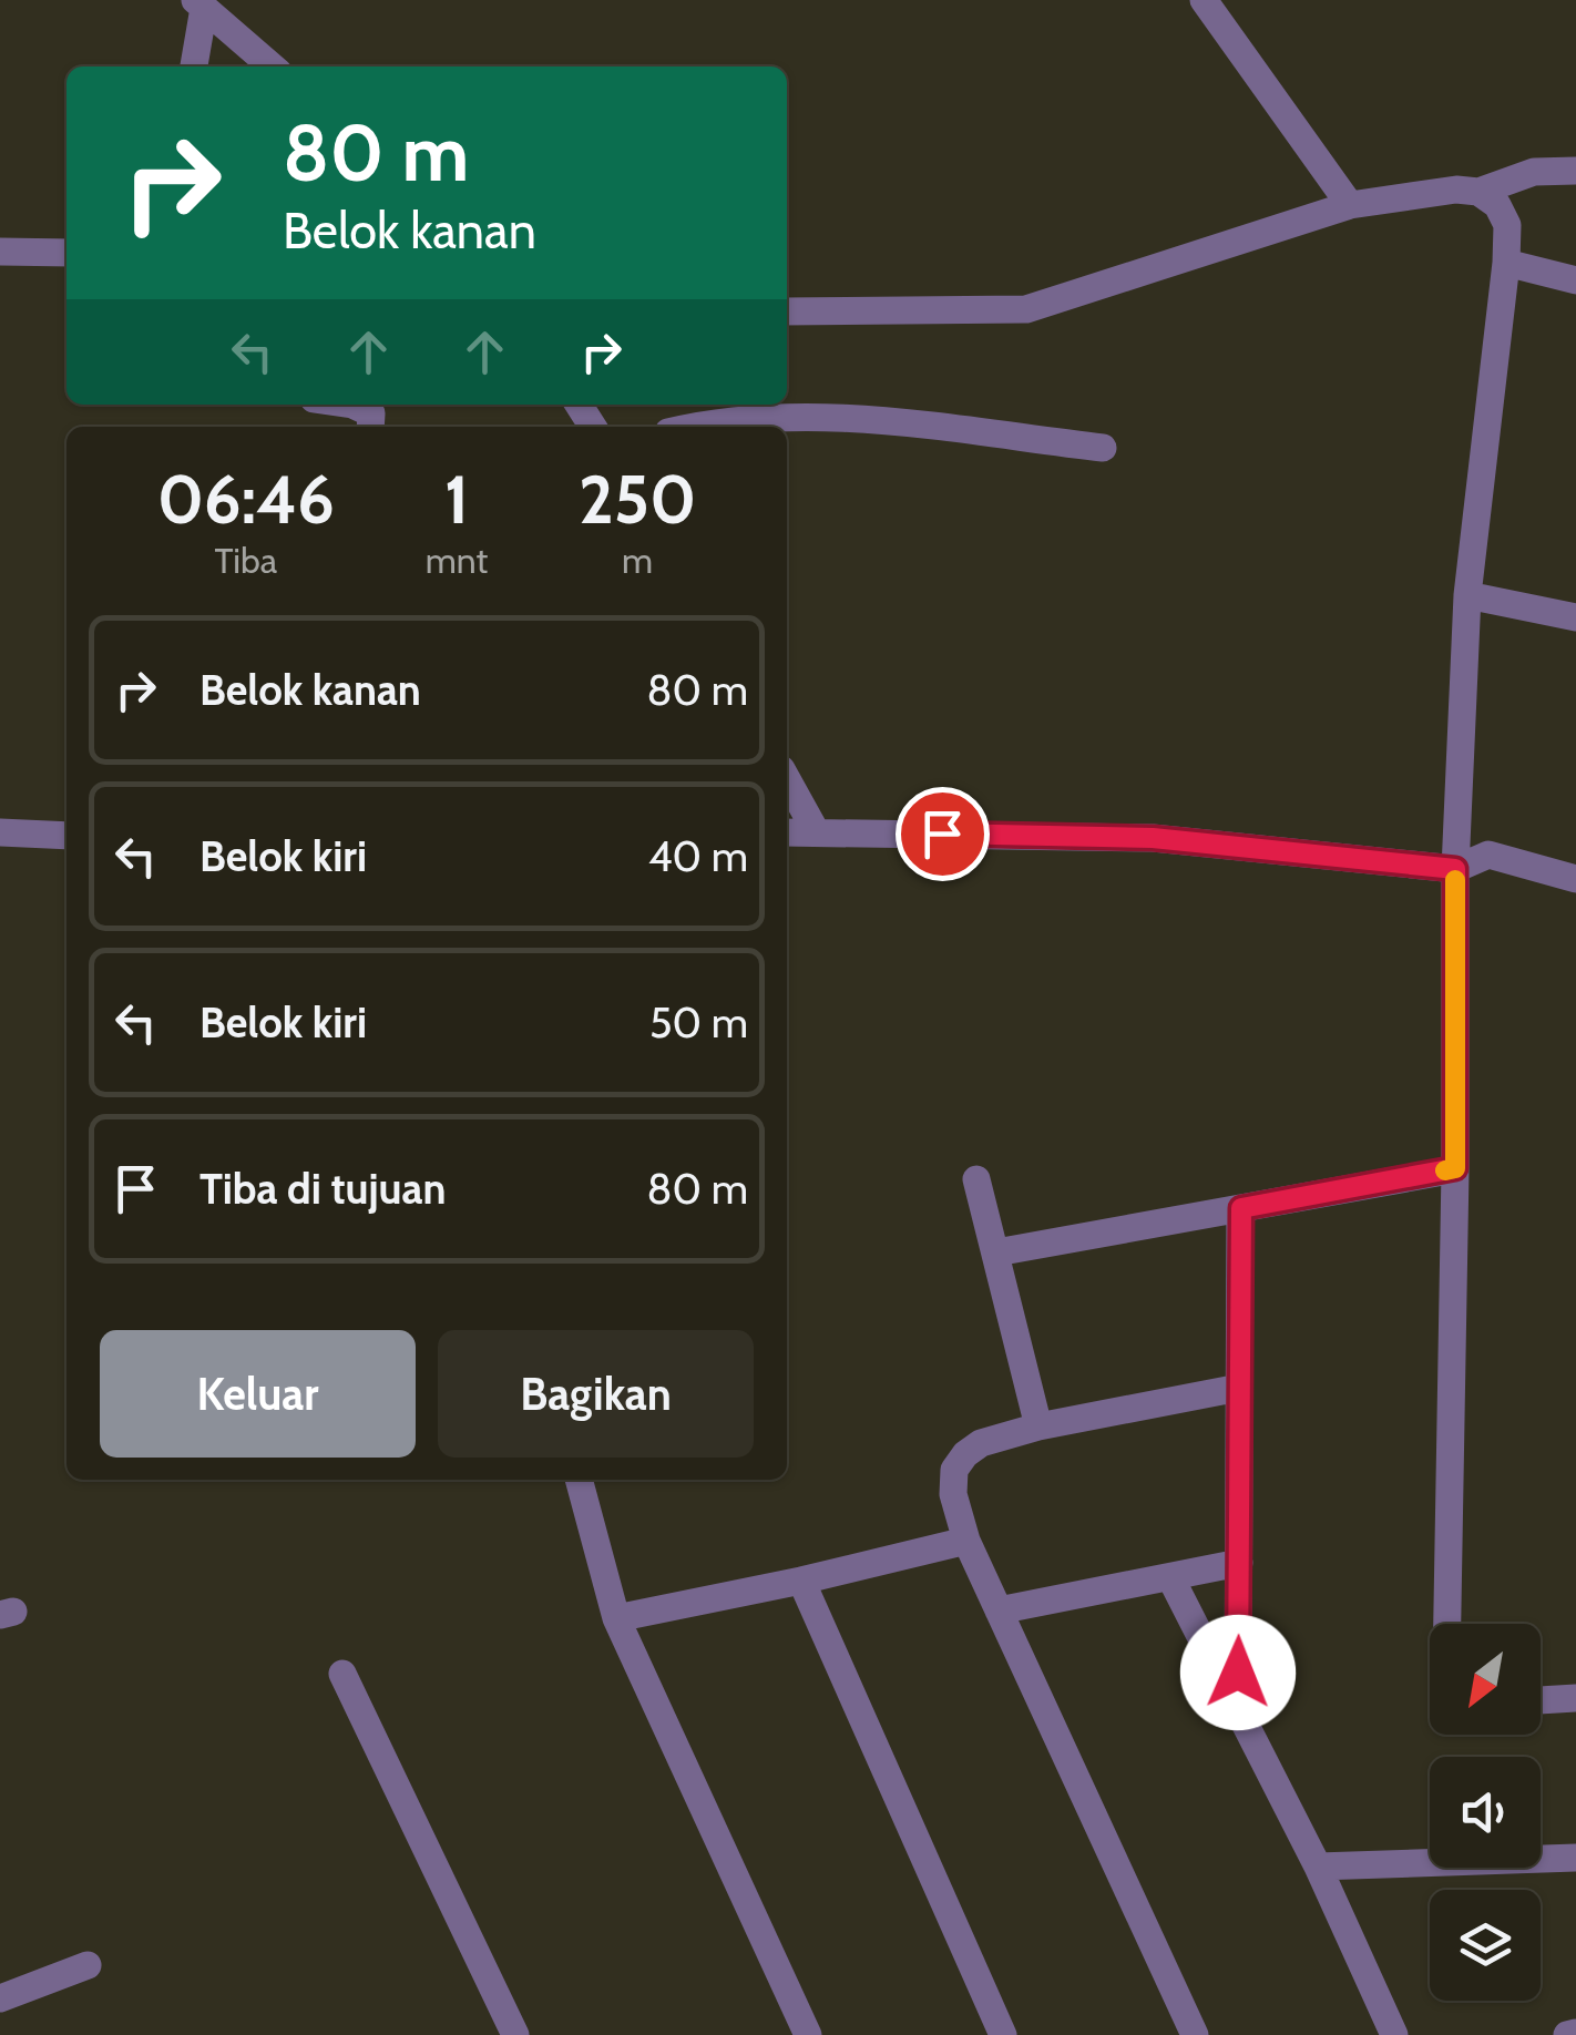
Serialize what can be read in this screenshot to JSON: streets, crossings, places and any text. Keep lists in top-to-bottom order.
{
  "north": "bottom left",
  "page": {
    "turn": ["80 m", "Belok kanan"],
    "eta": [
      "06:46",
      "Tiba",
      "1",
      "mnt",
      "250",
      "m"
    ],
    "list": [
      {
        "name": "Belok kanan",
        "value": "80 m"
      },
      {
        "name": "Belok kiri",
        "value": "40 m"
      },
      {
        "name": "Belok kiri",
        "value": "50 m"
      },
      {
        "name": "Tiba di tujuan",
        "value": "80 m"
      }
    ],
    "buttons": ["Keluar", "Bagikan"]
  }
}
